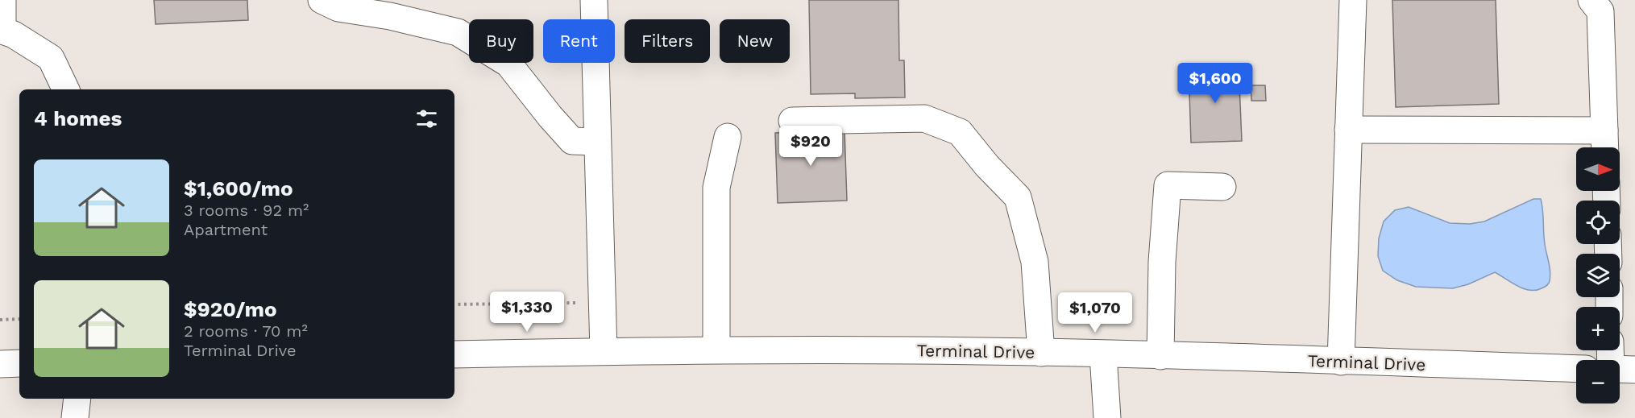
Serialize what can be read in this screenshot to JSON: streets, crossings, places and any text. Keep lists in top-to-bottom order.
{
  "streets": {
    "street": ["Terminal Drive"]
  },
  "north": "right",
  "page": {
    "chip": [
      "Buy",
      "Rent",
      "Filters",
      "New"
    ],
    "price": [
      "$1,600",
      "$920",
      "$1,330",
      "$1,070"
    ],
    "heading": "4 homes",
    "map_buttons": ["+", "−"],
    "list": [
      {
        "name": "$1,600/mo",
        "note": "3 rooms · 92 m² · Apartment"
      },
      {
        "name": "$920/mo",
        "note": "2 rooms · 70 m² · Terminal Drive"
      }
    ]
  }
}
